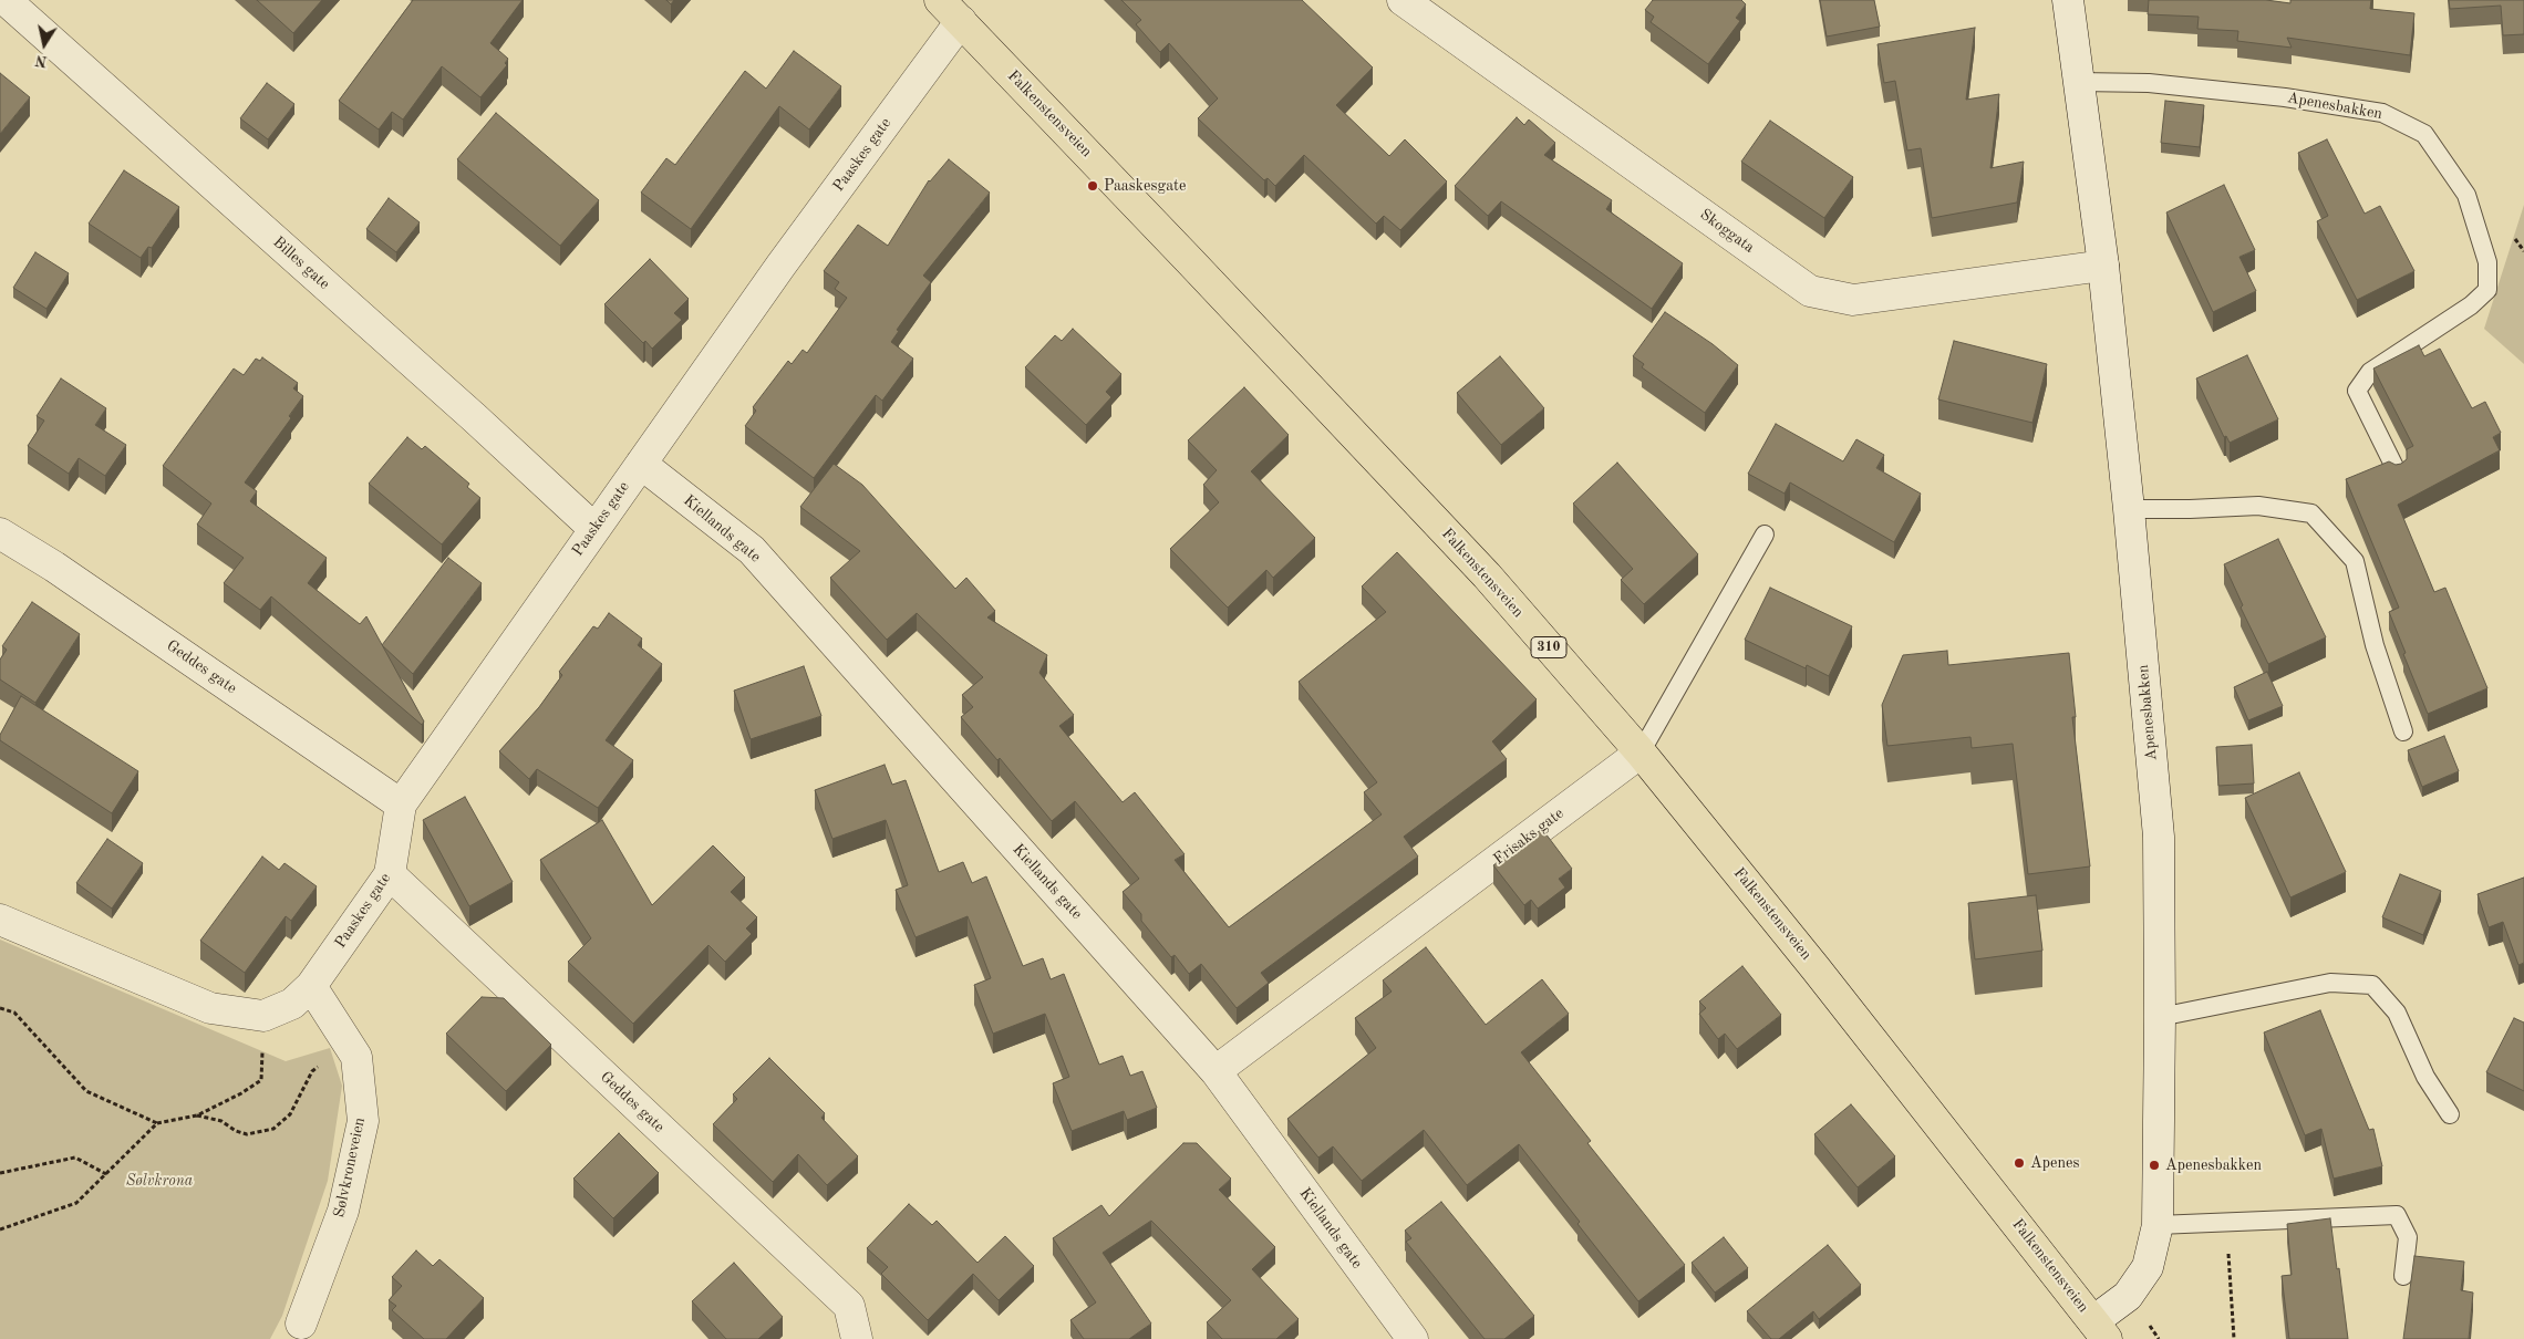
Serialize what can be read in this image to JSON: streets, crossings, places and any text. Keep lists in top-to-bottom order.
{
  "streets": {
    "main road": ["Falkenstensveien", "310"],
    "street": [
      "Apenesbakken",
      "Paaskes gate",
      "Skoggata",
      "Billes gate",
      "Kiellands gate",
      "Geddes gate",
      "Frisaks gate",
      "Sølvkroneveien"
    ]
  },
  "crossings": [
    ["Apenesbakken", "Falkenstensveien"],
    ["Apenesbakken", "Skoggata"],
    ["Falkenstensveien", "Paaskes gate"],
    ["Falkenstensveien", "Frisaks gate"],
    ["Paaskes gate", "Billes gate"],
    ["Paaskes gate", "Kiellands gate"],
    ["Paaskes gate", "Geddes gate"],
    ["Paaskes gate", "Sølvkroneveien"],
    ["Kiellands gate", "Frisaks gate"]
  ],
  "parks": ["Sølvkrona"],
  "places": ["Paaskesgate", "Apenes", "Apenesbakken"],
  "north": "bottom"
}
